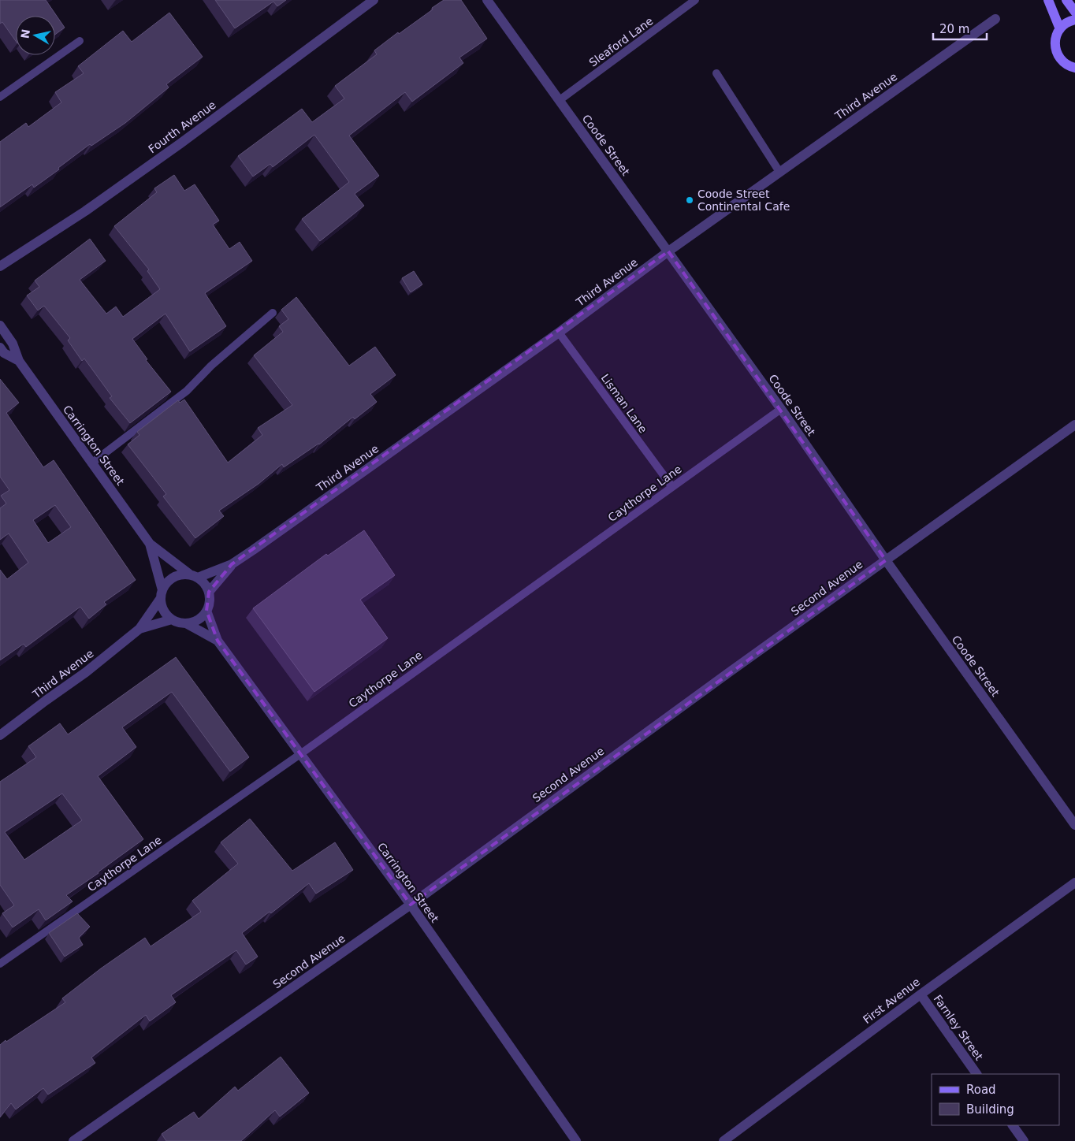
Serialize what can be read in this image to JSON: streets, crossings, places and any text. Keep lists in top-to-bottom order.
{
  "streets": {
    "street": [
      "Third Avenue",
      "Fourth Avenue",
      "Coode Street",
      "Carrington Street",
      "Second Avenue",
      "First Avenue",
      "Farnley Street"
    ],
    "lane": ["Sleaford Lane", "Lisman Lane", "Caythorpe Lane"]
  },
  "crossings": [
    ["Sleaford Lane", "Coode Street"],
    ["Third Avenue", "Coode Street"],
    ["Third Avenue", "Lisman Lane"],
    ["Third Avenue", "Carrington Street"],
    ["Coode Street", "Caythorpe Lane"],
    ["Coode Street", "Second Avenue"],
    ["Lisman Lane", "Caythorpe Lane"],
    ["Carrington Street", "Caythorpe Lane"],
    ["Carrington Street", "Second Avenue"],
    ["First Avenue", "Farnley Street"]
  ],
  "places": ["Coode Street Continental Cafe"],
  "legend": ["Road", "Building"],
  "scale_bar": "20 m",
  "north": "left"
}
